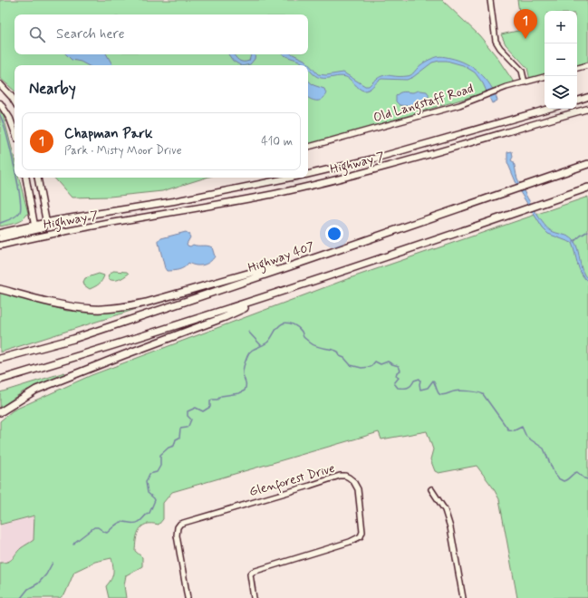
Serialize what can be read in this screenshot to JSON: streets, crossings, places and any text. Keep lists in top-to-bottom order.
{
  "streets": {
    "highway": ["Highway 407"],
    "main road": ["Highway 7"],
    "street": ["Old Langstaff Road", "Glenforest Drive"]
  },
  "page": {
    "pins": "1",
    "map_buttons": ["+", "−"],
    "search": "Search here",
    "heading": "Nearby",
    "list": [
      {
        "mark": "1",
        "name": "Chapman Park",
        "note": "Park · Misty Moor Drive",
        "value": "410 m"
      }
    ]
  }
}
